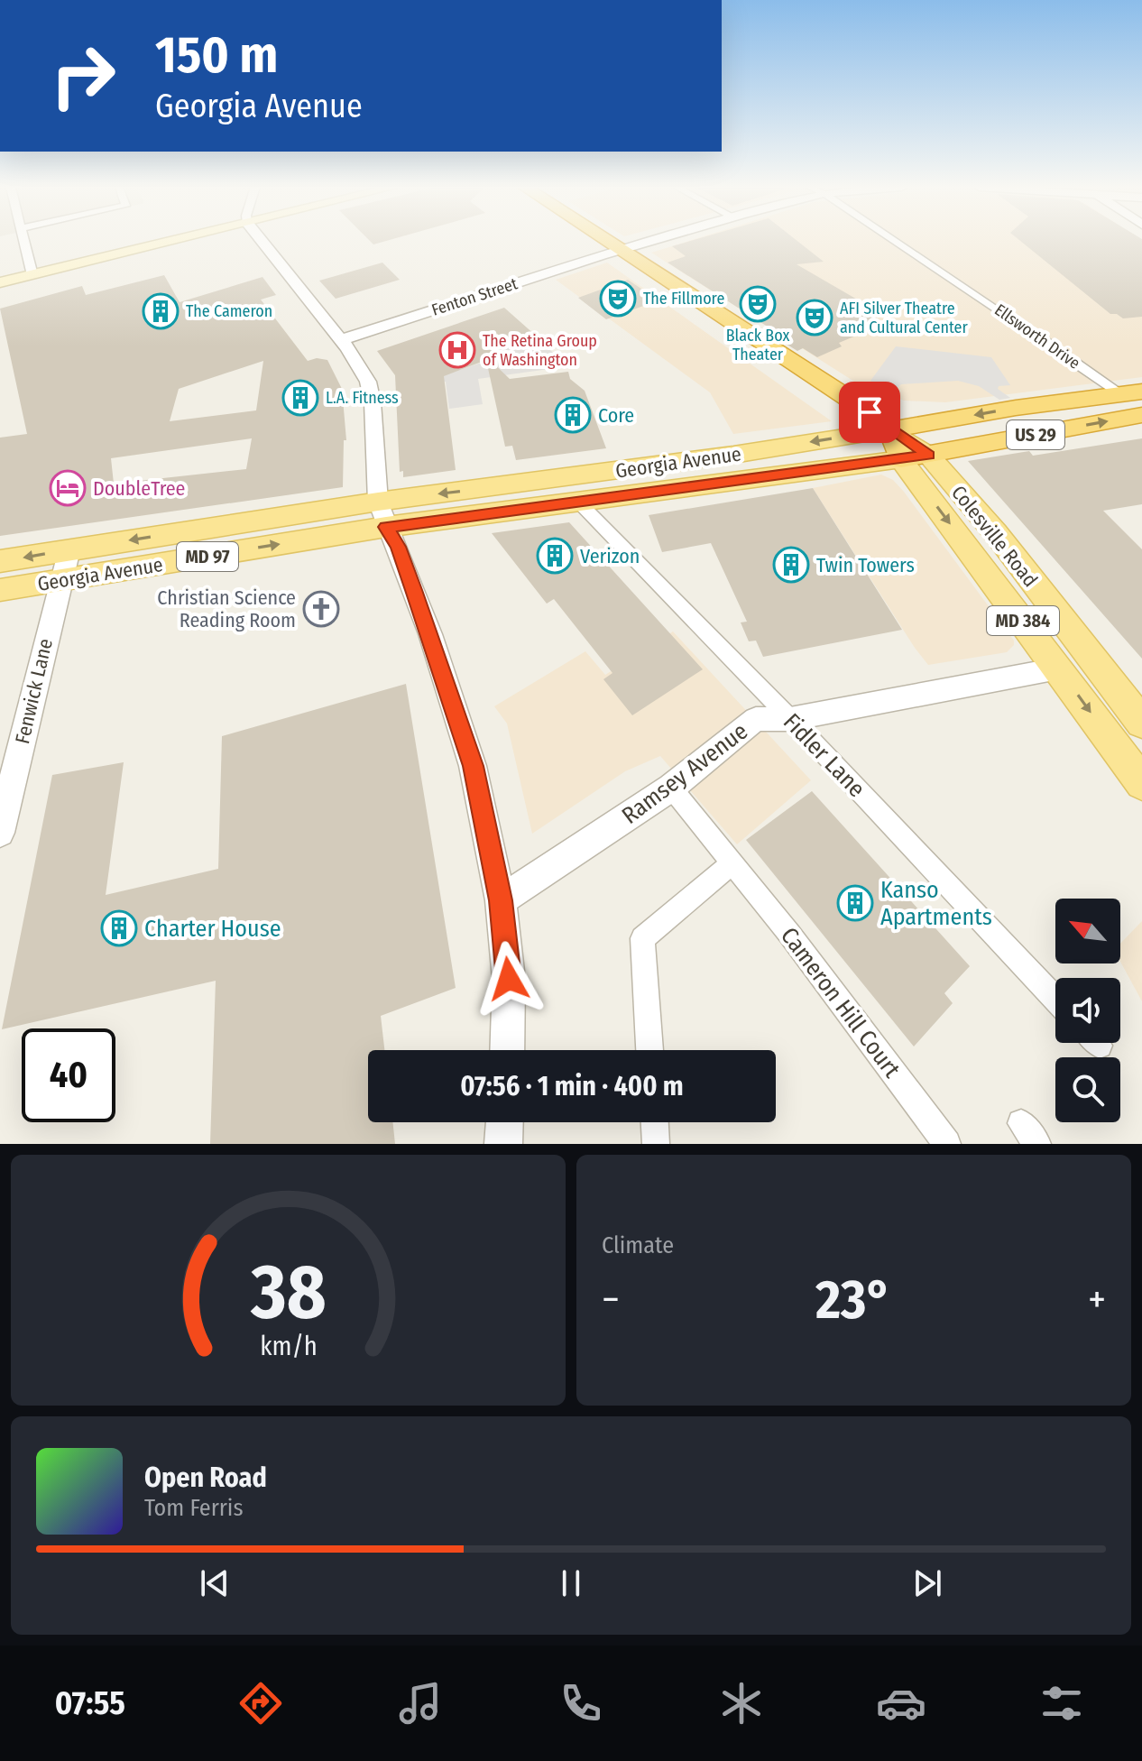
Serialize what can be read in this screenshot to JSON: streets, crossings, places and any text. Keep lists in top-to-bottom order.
{
  "streets": {
    "highway": ["US 29", "Georgia Avenue", "Colesville Road"],
    "main road": ["MD 97", "MD 384"],
    "street": [
      "Fenton Street",
      "Ellsworth Drive",
      "Fenwick Lane",
      "Fidler Lane",
      "Ramsey Avenue",
      "Cameron Hill Court"
    ]
  },
  "crossings": [
    ["Ellsworth Drive", "Georgia Avenue"],
    ["Georgia Avenue", "Colesville Road"],
    ["Georgia Avenue", "MD 97"],
    ["Georgia Avenue", "Fenwick Lane"],
    ["Georgia Avenue", "Fidler Lane"],
    ["Colesville Road", "Ramsey Avenue"],
    ["Fidler Lane", "Ramsey Avenue"],
    ["Ramsey Avenue", "Cameron Hill Court"]
  ],
  "one_way": ["Colesville Road"],
  "places": {
    "theatre": ["The Fillmore", "Black Box Theater", "AFI Silver Theatre and Cultural Center"],
    "building": [
      "The Cameron",
      "L.A. Fitness",
      "Core",
      "Verizon",
      "Twin Towers",
      "Kanso Apartments",
      "Charter House"
    ],
    "hospital": ["The Retina Group of Washington"],
    "hotel": ["DoubleTree"],
    "church": ["Christian Science Reading Room"]
  },
  "north": "top left",
  "page": {
    "turn": ["150 m", "Georgia Avenue"],
    "limit": "40",
    "trip": "07:56 · 1 min · 400 m",
    "tile": "Climate",
    "heat": ["−", "23°", "+"],
    "song": ["Open Road", "Tom Ferris"],
    "tabs": "07:55",
    "gauge": ["38", "km/h"]
  }
}
